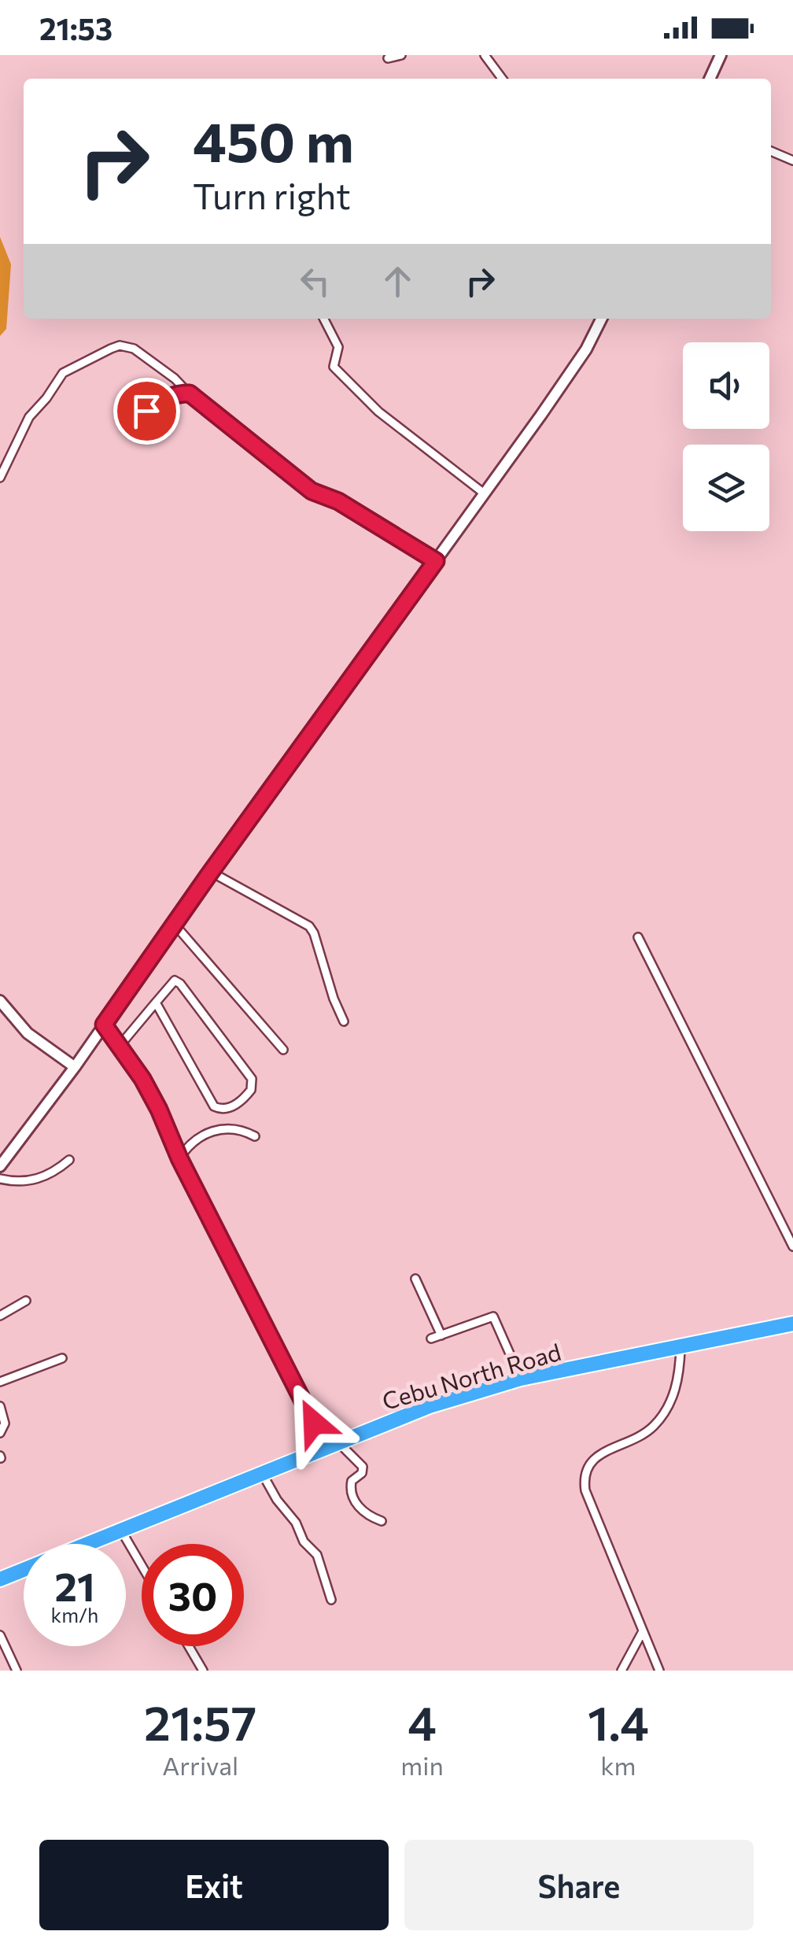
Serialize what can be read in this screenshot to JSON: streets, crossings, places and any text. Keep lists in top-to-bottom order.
{
  "streets": {
    "highway": ["Cebu North Road"]
  },
  "page": {
    "status": "21:53",
    "turn": ["450 m", "Turn right"],
    "speed": "21 km/h",
    "limit": "30",
    "eta": [
      "21:57",
      "Arrival",
      "4",
      "min",
      "1.4",
      "km"
    ],
    "buttons": ["Exit", "Share"]
  }
}
